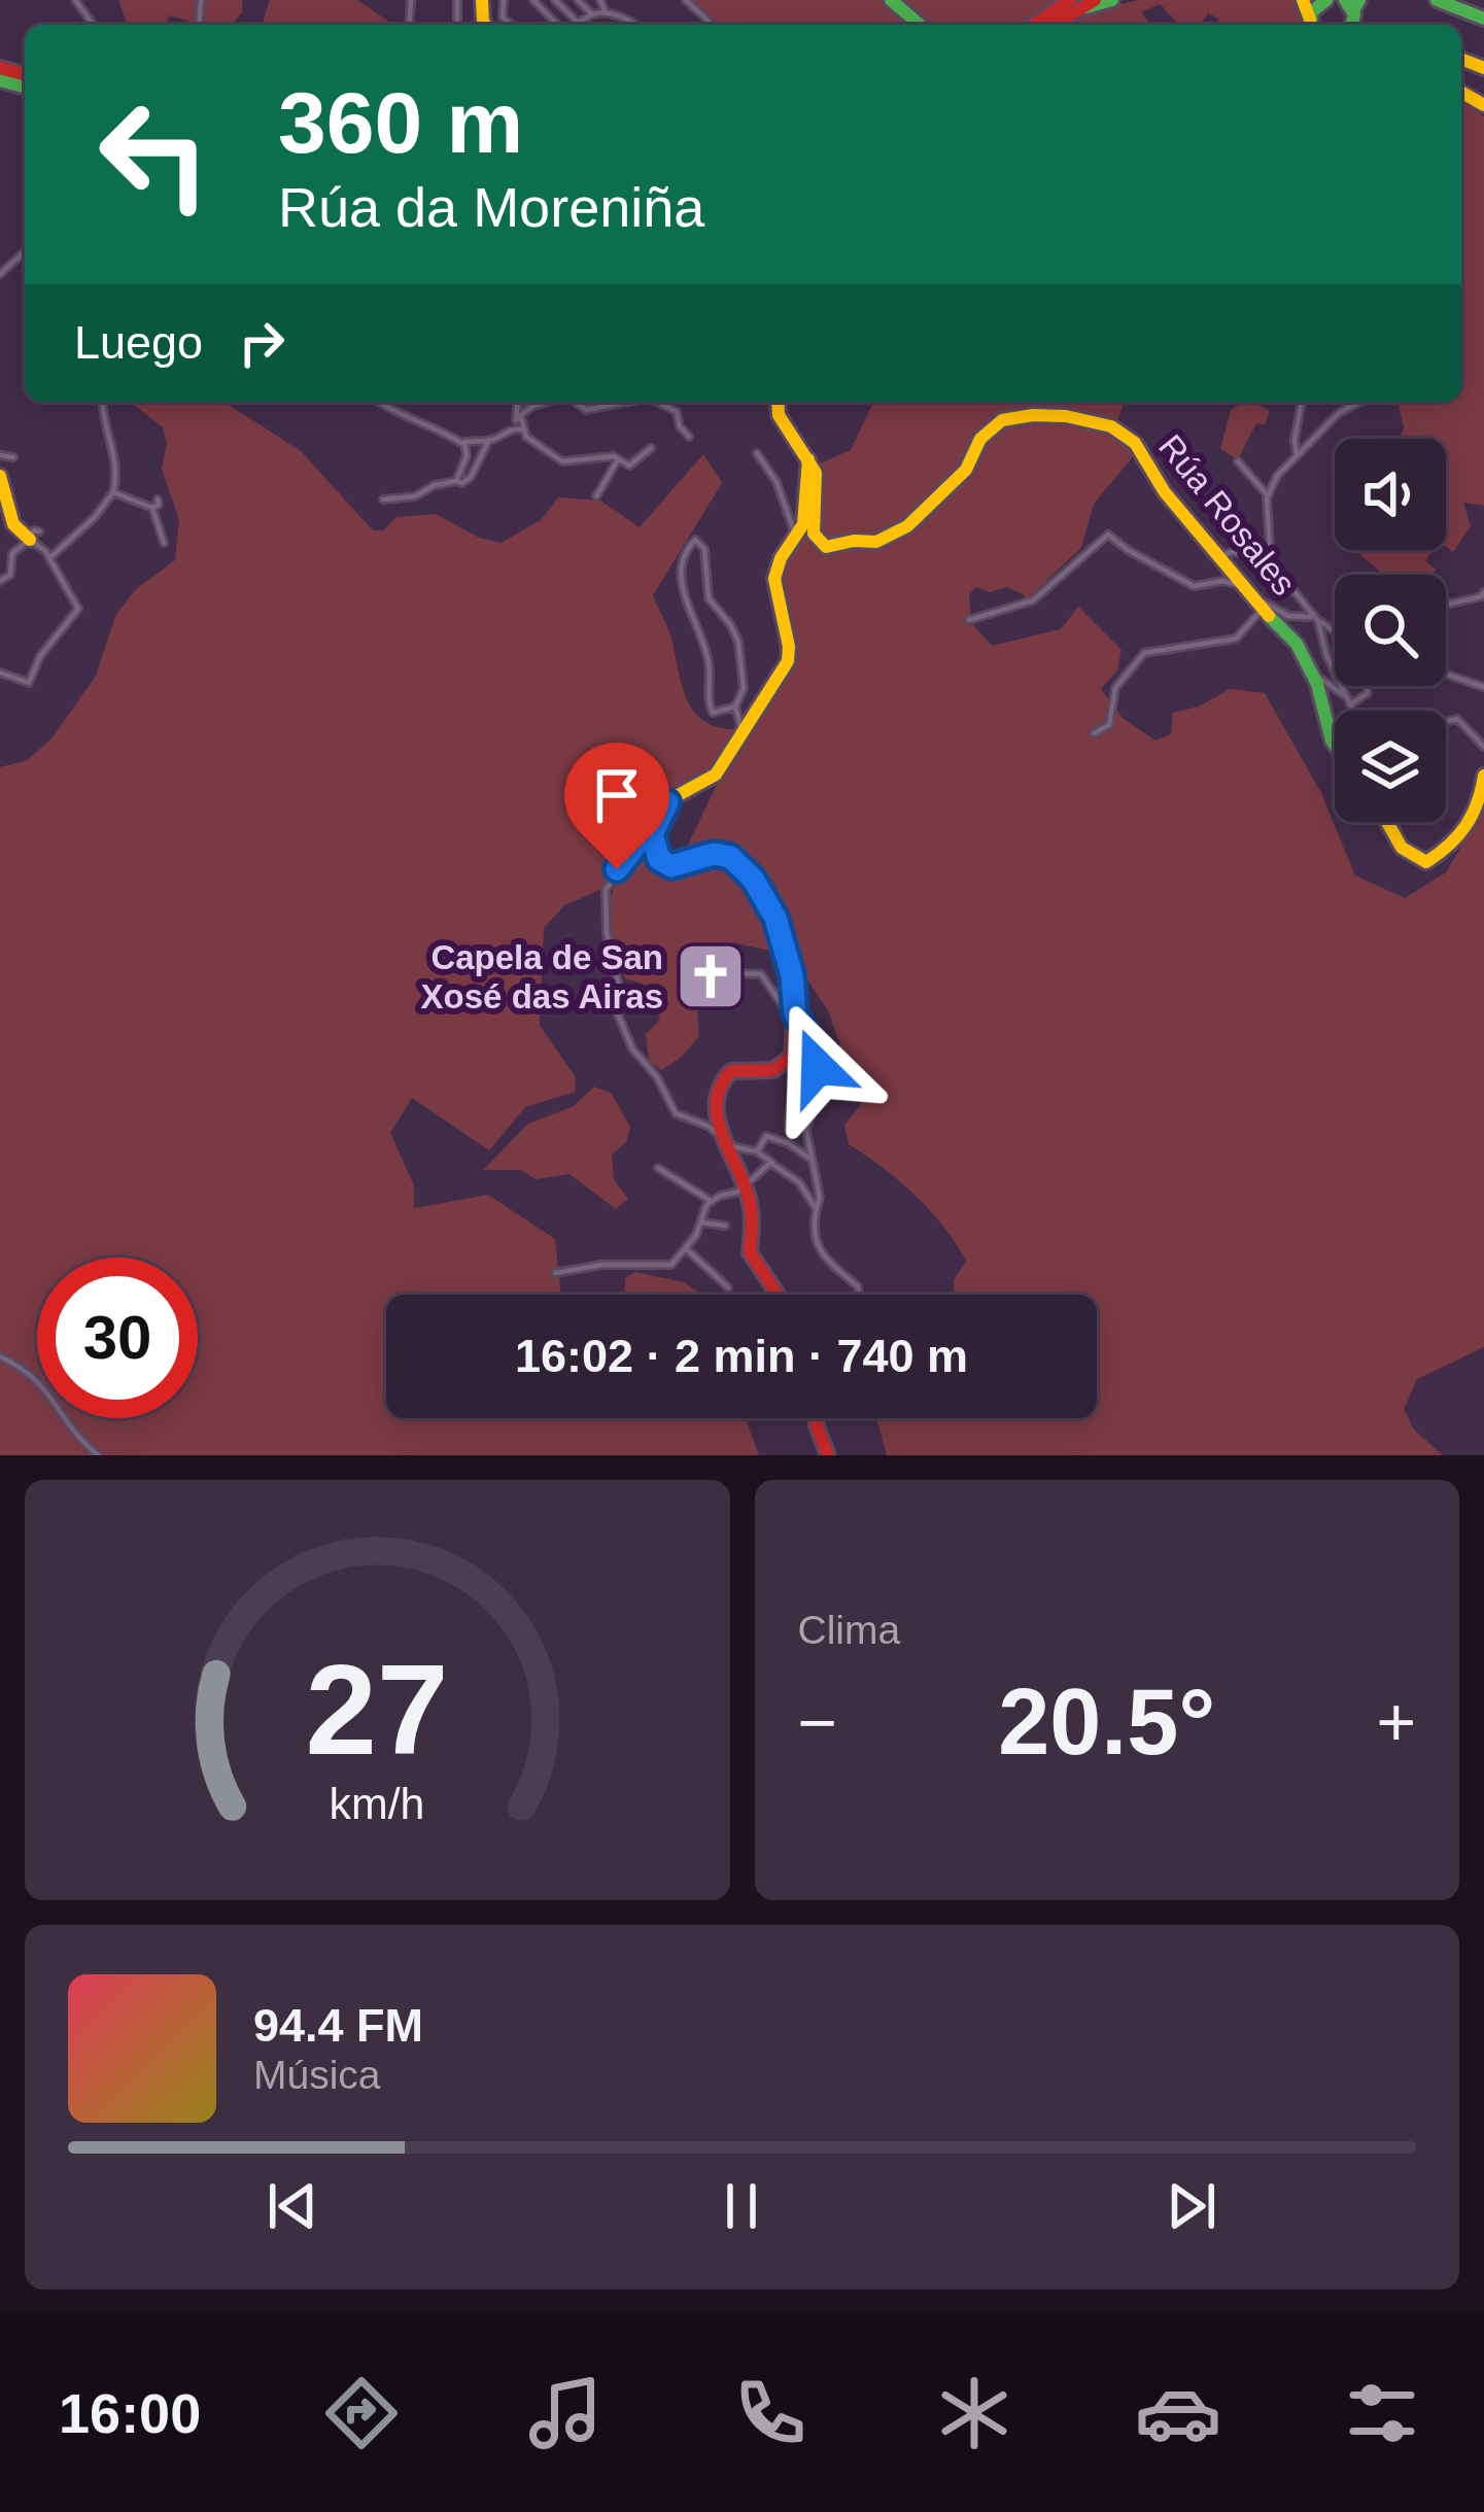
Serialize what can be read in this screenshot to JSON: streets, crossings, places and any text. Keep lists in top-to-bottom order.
{
  "streets": {
    "main road": ["Rúa Rosales"]
  },
  "places": {
    "church": ["Capela de San Xosé das Airas"]
  },
  "page": {
    "turn": ["360 m", "Rúa da Moreniña"],
    "then": "Luego",
    "limit": "30",
    "trip": "16:02 · 2 min · 740 m",
    "tile": "Clima",
    "heat": ["−", "20.5°", "+"],
    "song": ["94.4 FM", "Música"],
    "tabs": "16:00",
    "gauge": ["27", "km/h"]
  }
}
